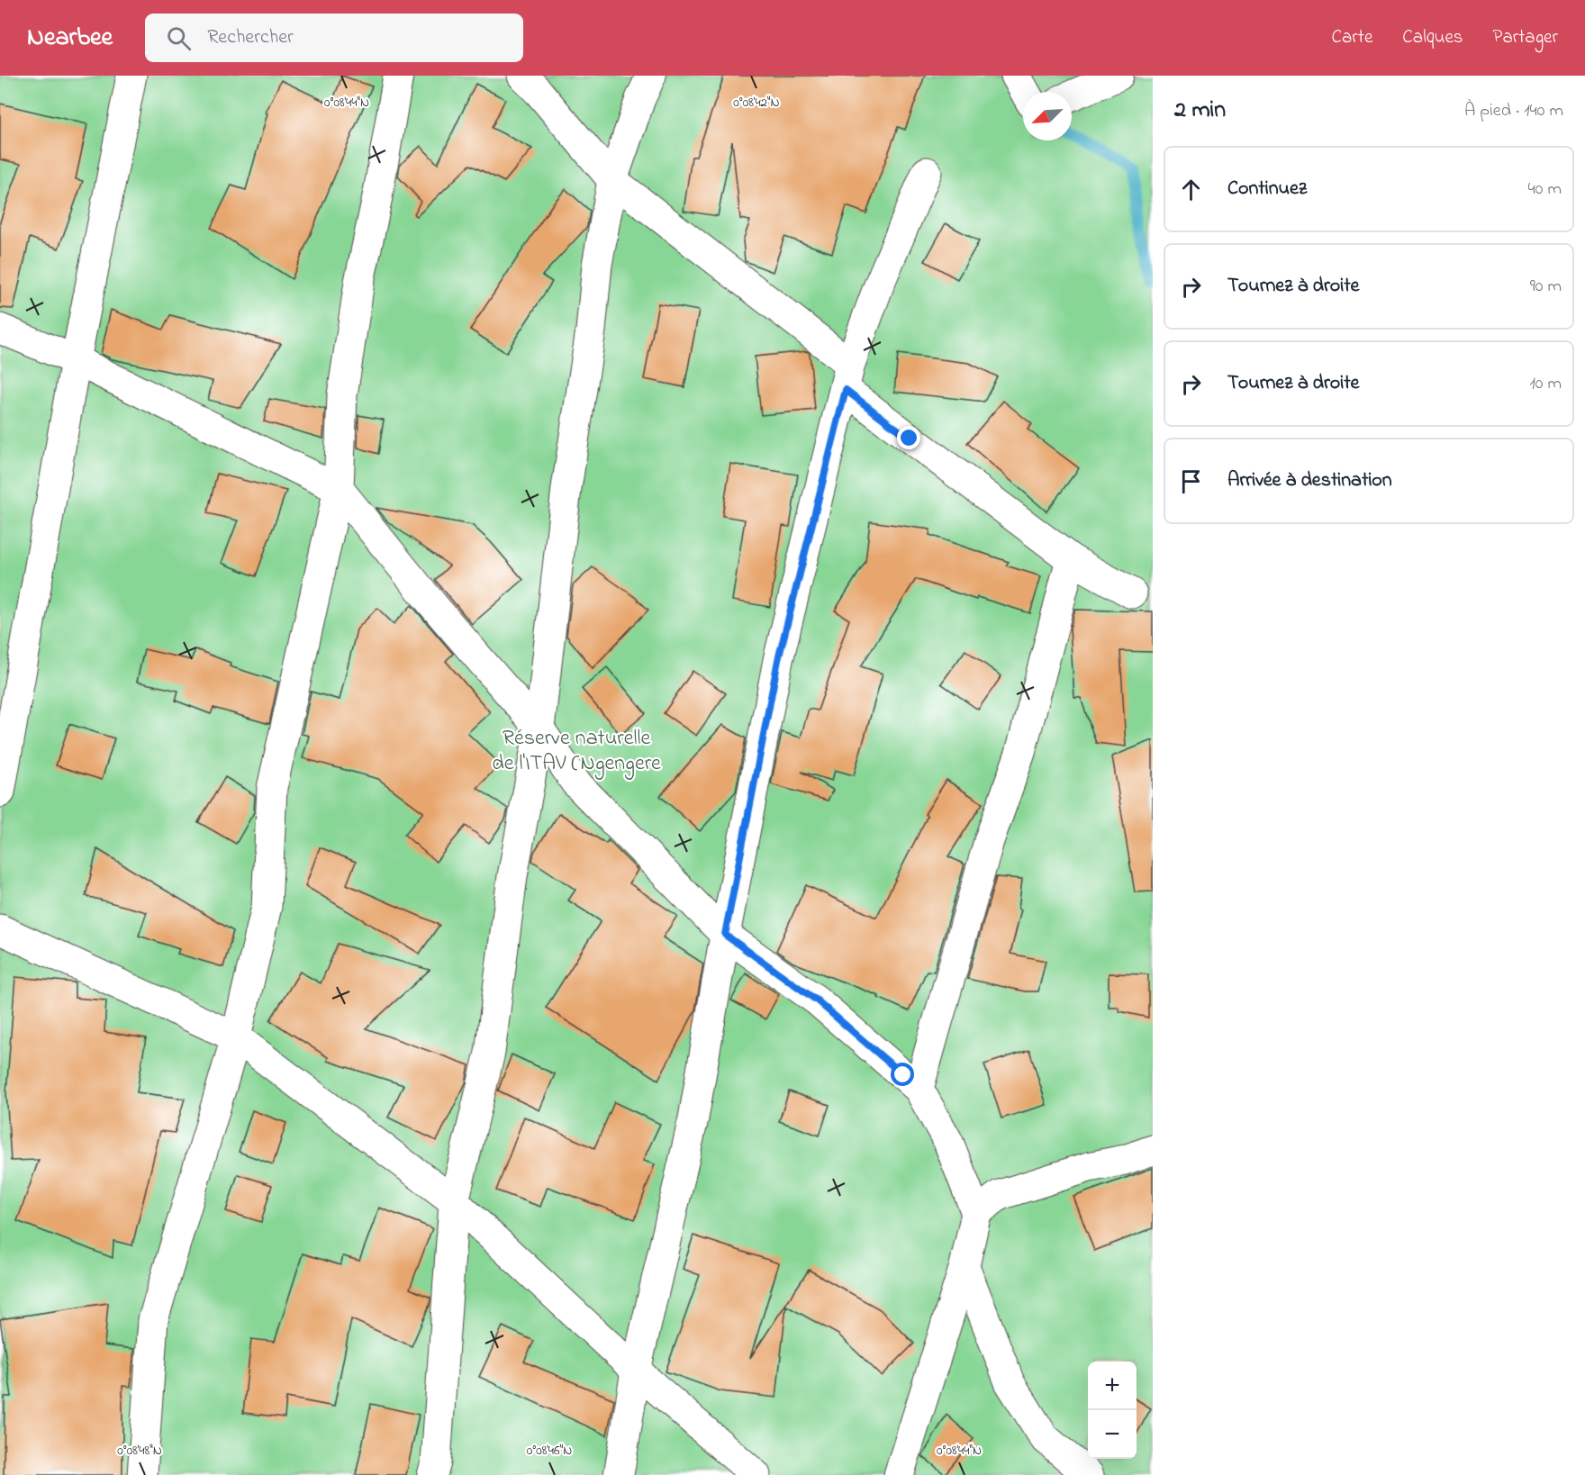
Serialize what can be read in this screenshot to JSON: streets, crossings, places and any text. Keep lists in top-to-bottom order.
{
  "parks": ["Réserve naturelle de l'ITAV (Ngengere"],
  "north": "bottom left",
  "page": {
    "header": "Nearbee",
    "search": "Rechercher",
    "nav": ["Carte", "Calques", "Partager"],
    "heading": ["2 min", "À pied · 140 m"],
    "list": [
      ["Continuez", "40 m"],
      ["Tournez à droite", "90 m"],
      ["Tournez à droite", "10 m"],
      "Arrivée à destination"
    ],
    "map_buttons": ["+", "−"]
  },
  "coordinates": [
    "0°08'44\"N",
    "0°08'42\"N",
    "0°08'48\"N",
    "0°08'46\"N"
  ]
}
